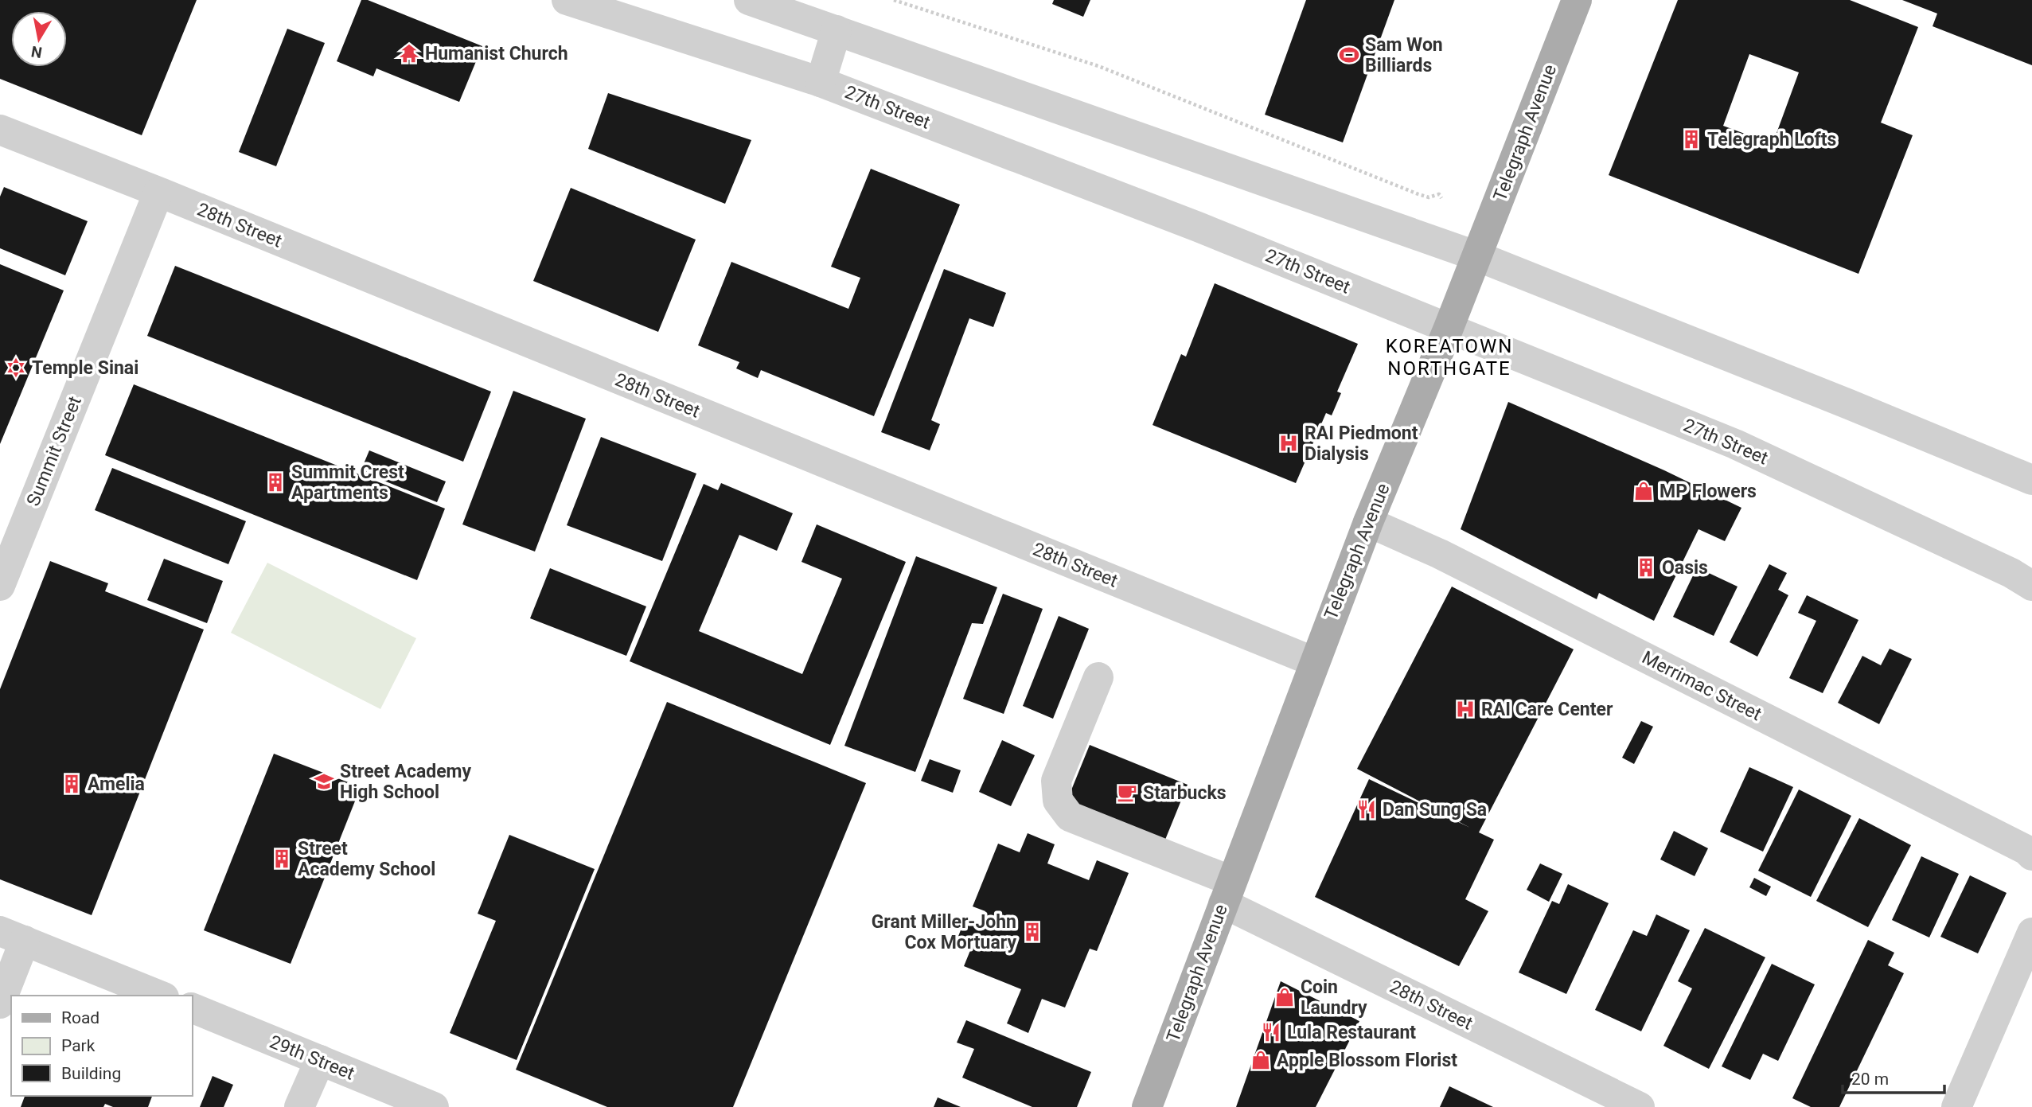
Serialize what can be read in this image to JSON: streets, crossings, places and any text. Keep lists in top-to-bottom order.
{
  "streets": {
    "main road": ["Telegraph Avenue"],
    "street": [
      "27th Street",
      "28th Street",
      "Summit Street",
      "Merrimac Street",
      "29th Street"
    ]
  },
  "crossings": [
    ["27th Street", "Telegraph Avenue"],
    ["Telegraph Avenue", "28th Street"],
    ["Telegraph Avenue", "Merrimac Street"],
    ["28th Street", "Summit Street"]
  ],
  "districts": ["KOREATOWN NORTHGATE"],
  "places": {
    "temple": ["Humanist Church"],
    "sports": ["Sam Won Billiards"],
    "building": [
      "Telegraph Lofts",
      "Summit Crest Apartments",
      "Oasis",
      "Amelia",
      "Street Academy School",
      "Grant Miller-John Cox Mortuary"
    ],
    "synagogue": ["Temple Sinai"],
    "hospital": ["RAI Piedmont Dialysis", "RAI Care Center"],
    "shop": ["MP Flowers", "Coin Laundry", "Apple Blossom Florist"],
    "school or university": ["Street Academy High School"],
    "cafe": ["Starbucks"],
    "restaurant": ["Dan Sung Sa", "Lula Restaurant"]
  },
  "legend": ["Road", "Park", "Building"],
  "scale_bar": "20 m",
  "north": "bottom"
}
